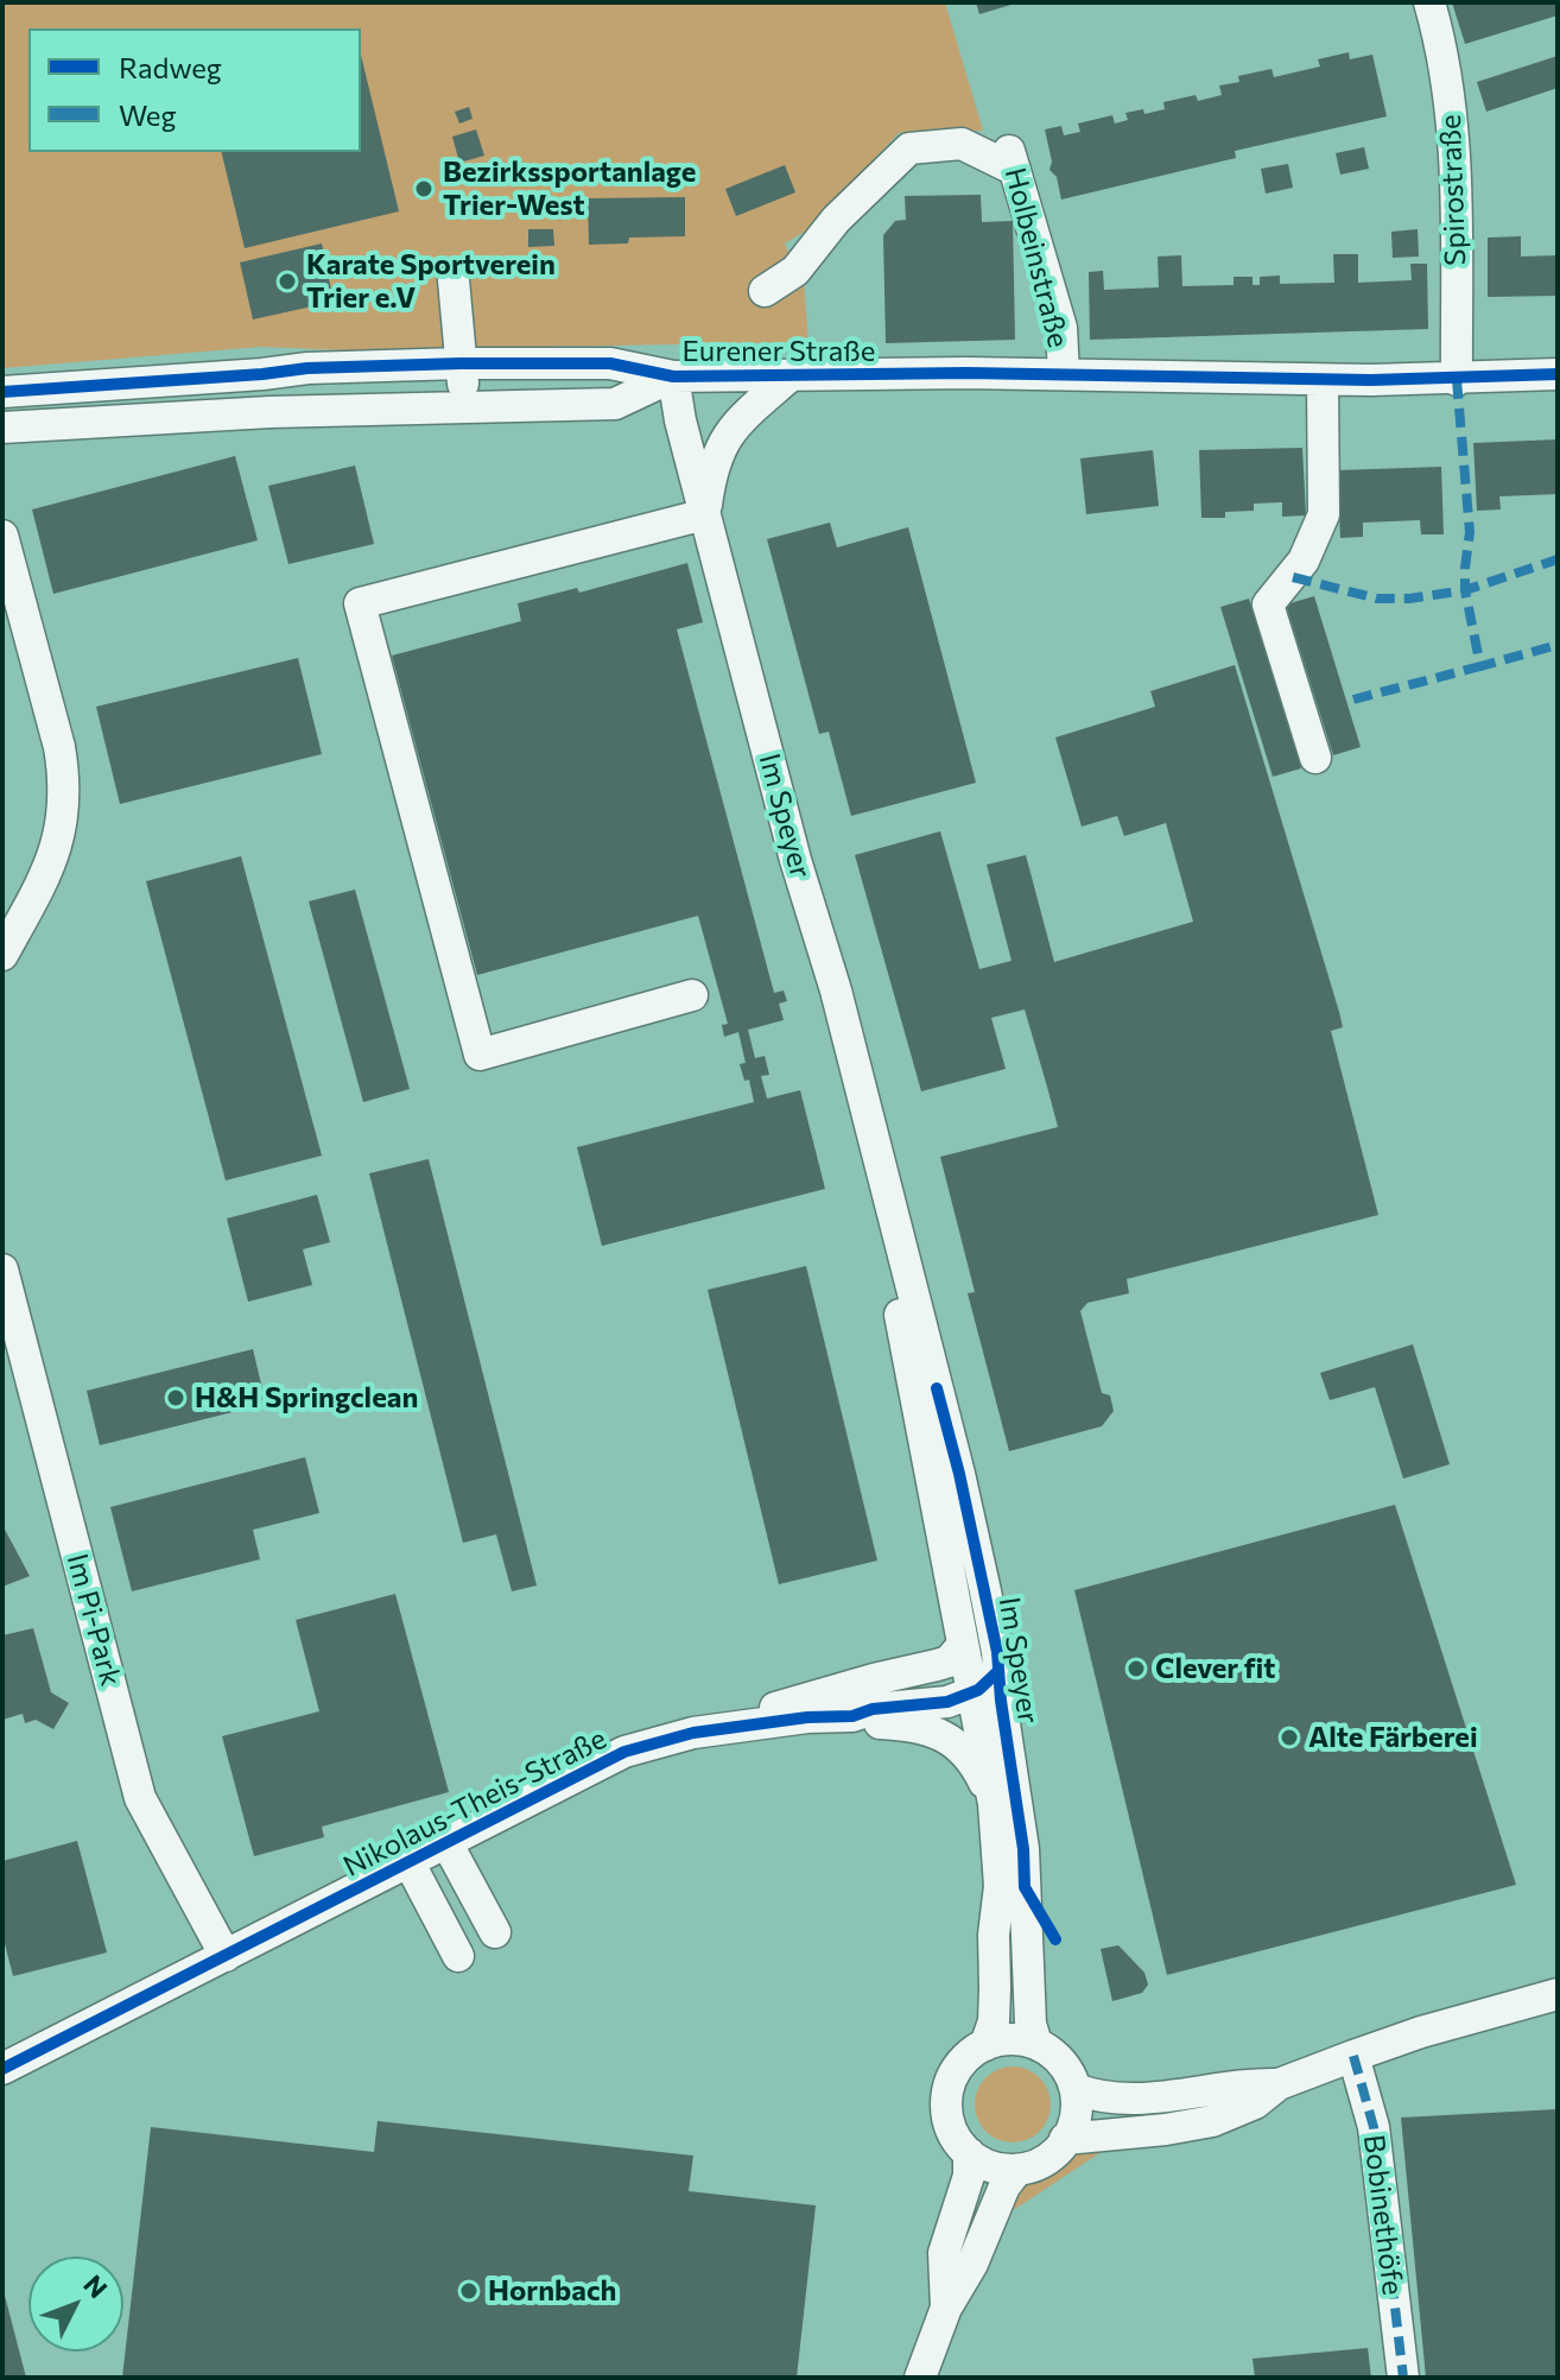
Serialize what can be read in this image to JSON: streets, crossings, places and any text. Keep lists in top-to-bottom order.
{
  "streets": {
    "street": [
      "Spirostraße",
      "Holbeinstraße",
      "Eurener Straße",
      "Im Speyer",
      "Im Pi-Park",
      "Nikolaus-Theis-Straße",
      "Bobinethöfe"
    ]
  },
  "crossings": [
    ["Spirostraße", "Eurener Straße"],
    ["Holbeinstraße", "Eurener Straße"],
    ["Eurener Straße", "Im Speyer"],
    ["Im Speyer", "Nikolaus-Theis-Straße"],
    ["Im Pi-Park", "Nikolaus-Theis-Straße"]
  ],
  "places": [
    "Bezirkssportanlage Trier-West",
    "Karate Sportverein Trier e.V",
    "H&H Springclean",
    "Clever fit",
    "Alte Färberei",
    "Hornbach"
  ],
  "legend": ["Radweg", "Weg"],
  "north": "top right"
}
